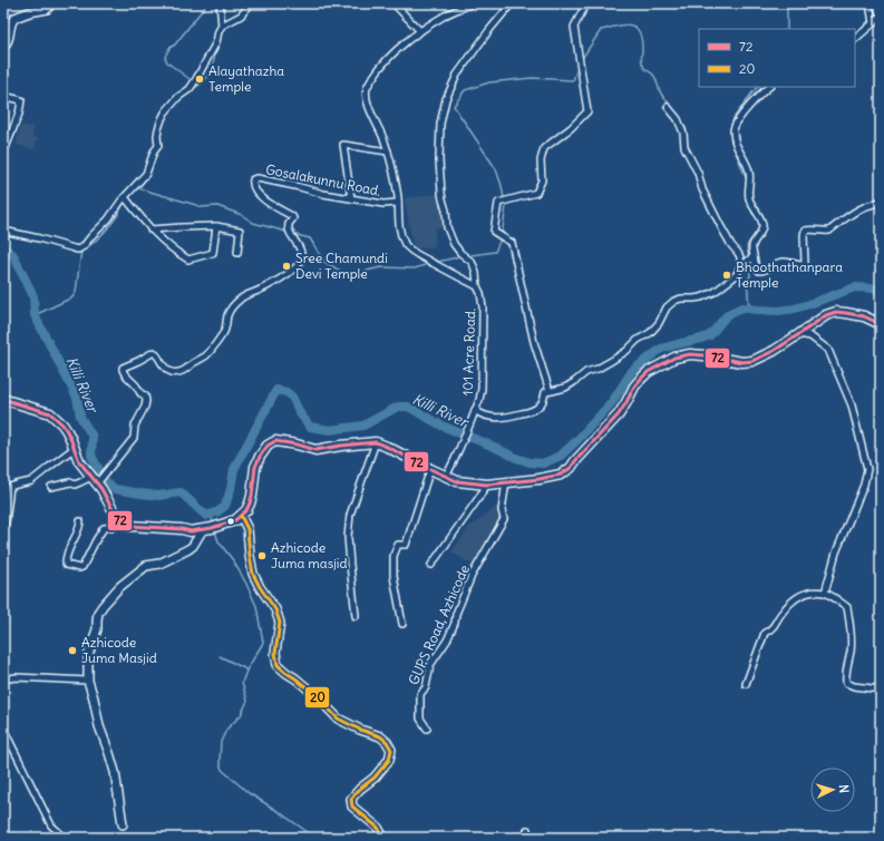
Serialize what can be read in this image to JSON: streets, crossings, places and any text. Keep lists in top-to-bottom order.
{
  "streets": {
    "street": ["Gosalakunnu Road.", "101 Acre Road.", "GUPS Road, Azhicode"]
  },
  "water": ["Killi River"],
  "places": [
    "Alayathazha Temple",
    "Sree Chamundi Devi Temple",
    "Bhoothathanpara Temple",
    "Azhicode Juma masjid",
    "Azhicode Juma Masjid"
  ],
  "lines": ["transit line 72", "transit line 20"],
  "legend": ["72", "20"],
  "north": "right"
}
